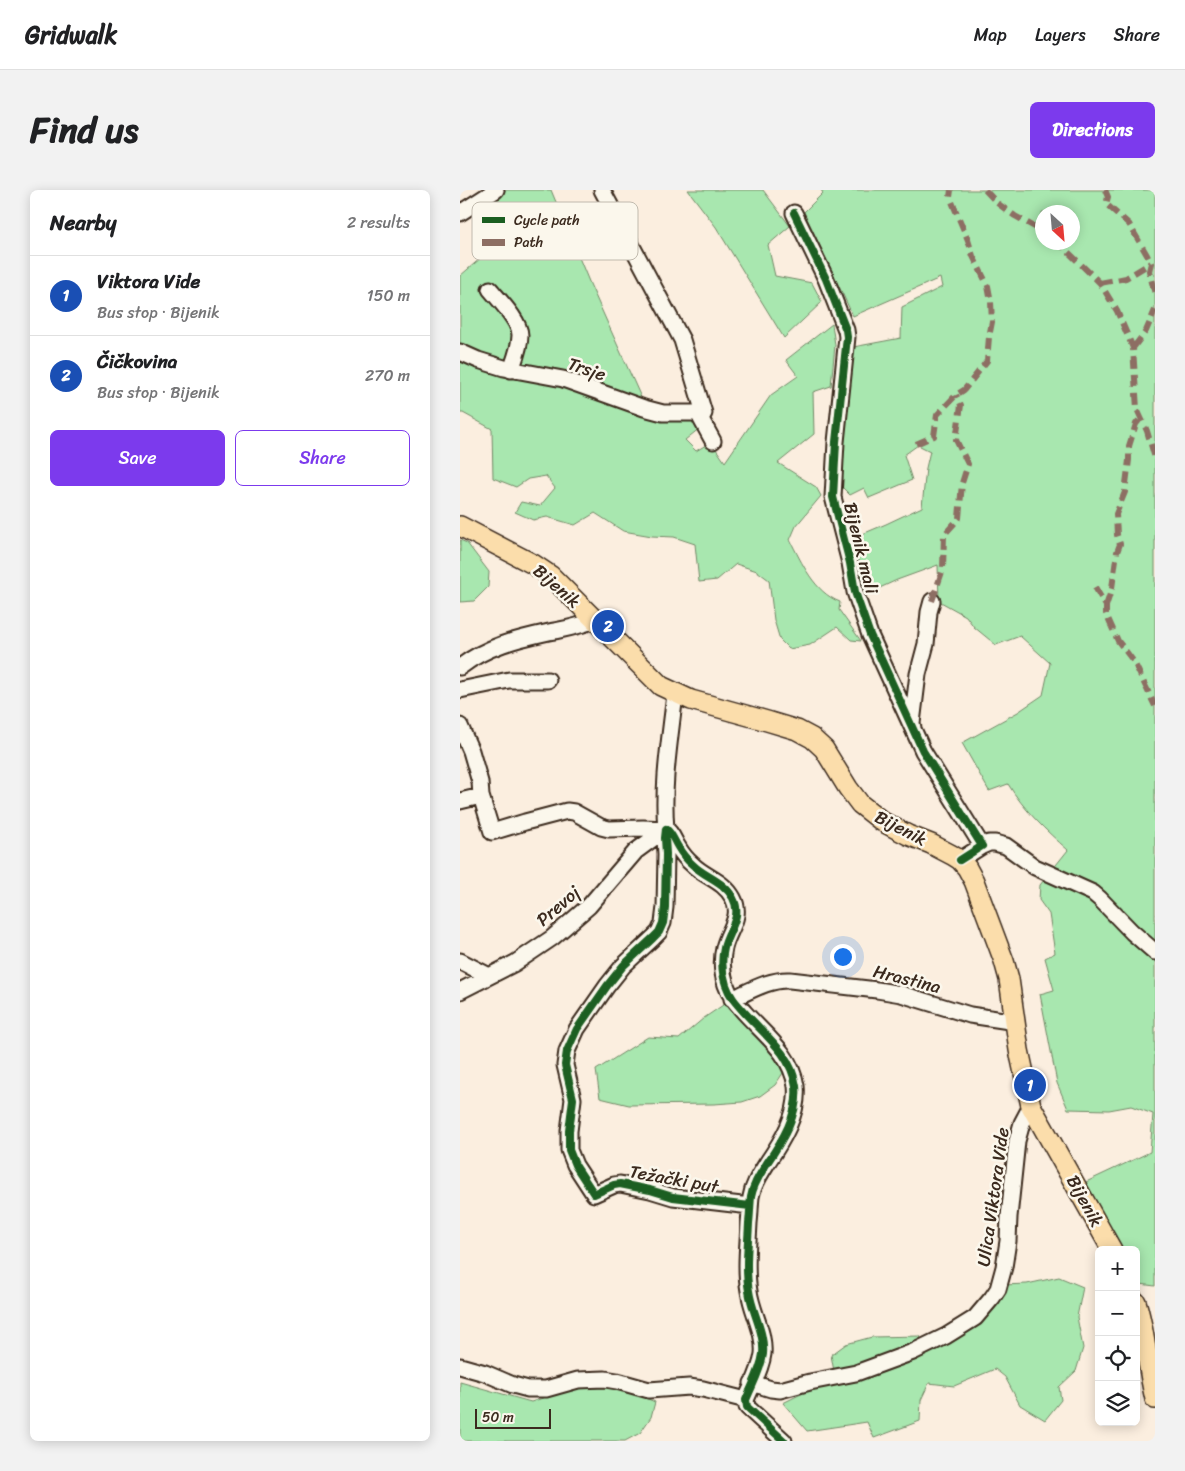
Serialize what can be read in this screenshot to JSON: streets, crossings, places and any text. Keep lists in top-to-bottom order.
{
  "streets": {
    "main road": ["Bijenik"],
    "street": [
      "Trsje",
      "Bijenik mali",
      "Prevoj",
      "Hrastina",
      "Težački put",
      "Ulica Viktora Vide"
    ]
  },
  "crossings": [
    ["Bijenik", "Hrastina"],
    ["Bijenik", "Ulica Viktora Vide"],
    ["Prevoj", "Težački put"]
  ],
  "legend": ["Cycle path", "Path"],
  "scale_bar": "50 m",
  "north": "bottom right",
  "page": {
    "header": "Gridwalk",
    "nav": ["Map", "Layers", "Share"],
    "title": "Find us",
    "buttons": [
      "Directions",
      ["Save", "Share"]
    ],
    "heading": ["Nearby", "2 results"],
    "list": [
      {
        "mark": "1",
        "name": "Viktora Vide",
        "note": "Bus stop · Bijenik",
        "value": "150 m"
      },
      {
        "mark": "2",
        "name": "Čičkovina",
        "note": "Bus stop · Bijenik",
        "value": "270 m"
      }
    ],
    "pins": ["2", "1"],
    "map_buttons": ["+", "−"],
    "scale": "50 m"
  }
}
